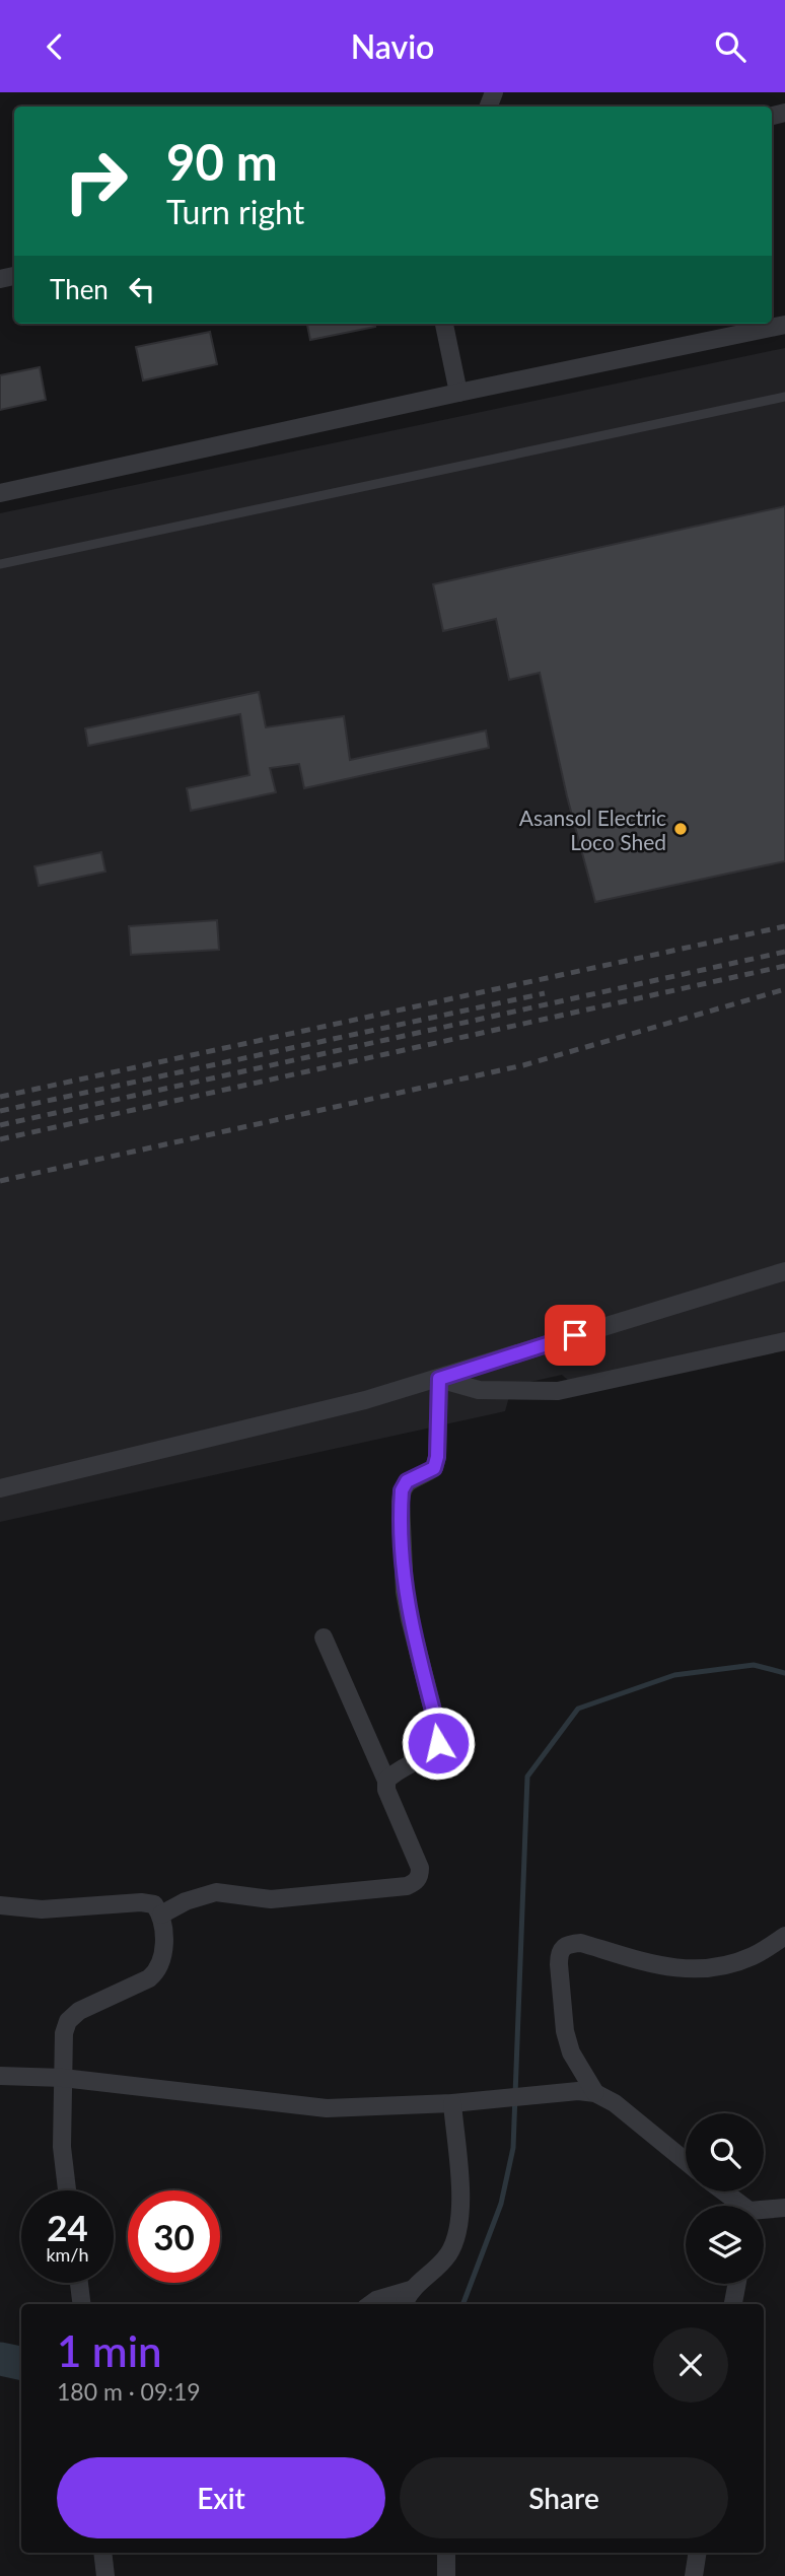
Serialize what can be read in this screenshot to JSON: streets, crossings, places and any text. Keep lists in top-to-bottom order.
{
  "places": ["Asansol Electric Loco Shed"],
  "page": {
    "header": "Navio",
    "turn": ["90 m", "Turn right"],
    "then": "Then",
    "speed": "24 km/h",
    "limit": "30",
    "heading": ["1 min", "180 m · 09:19"],
    "buttons": ["Exit", "Share"]
  }
}
